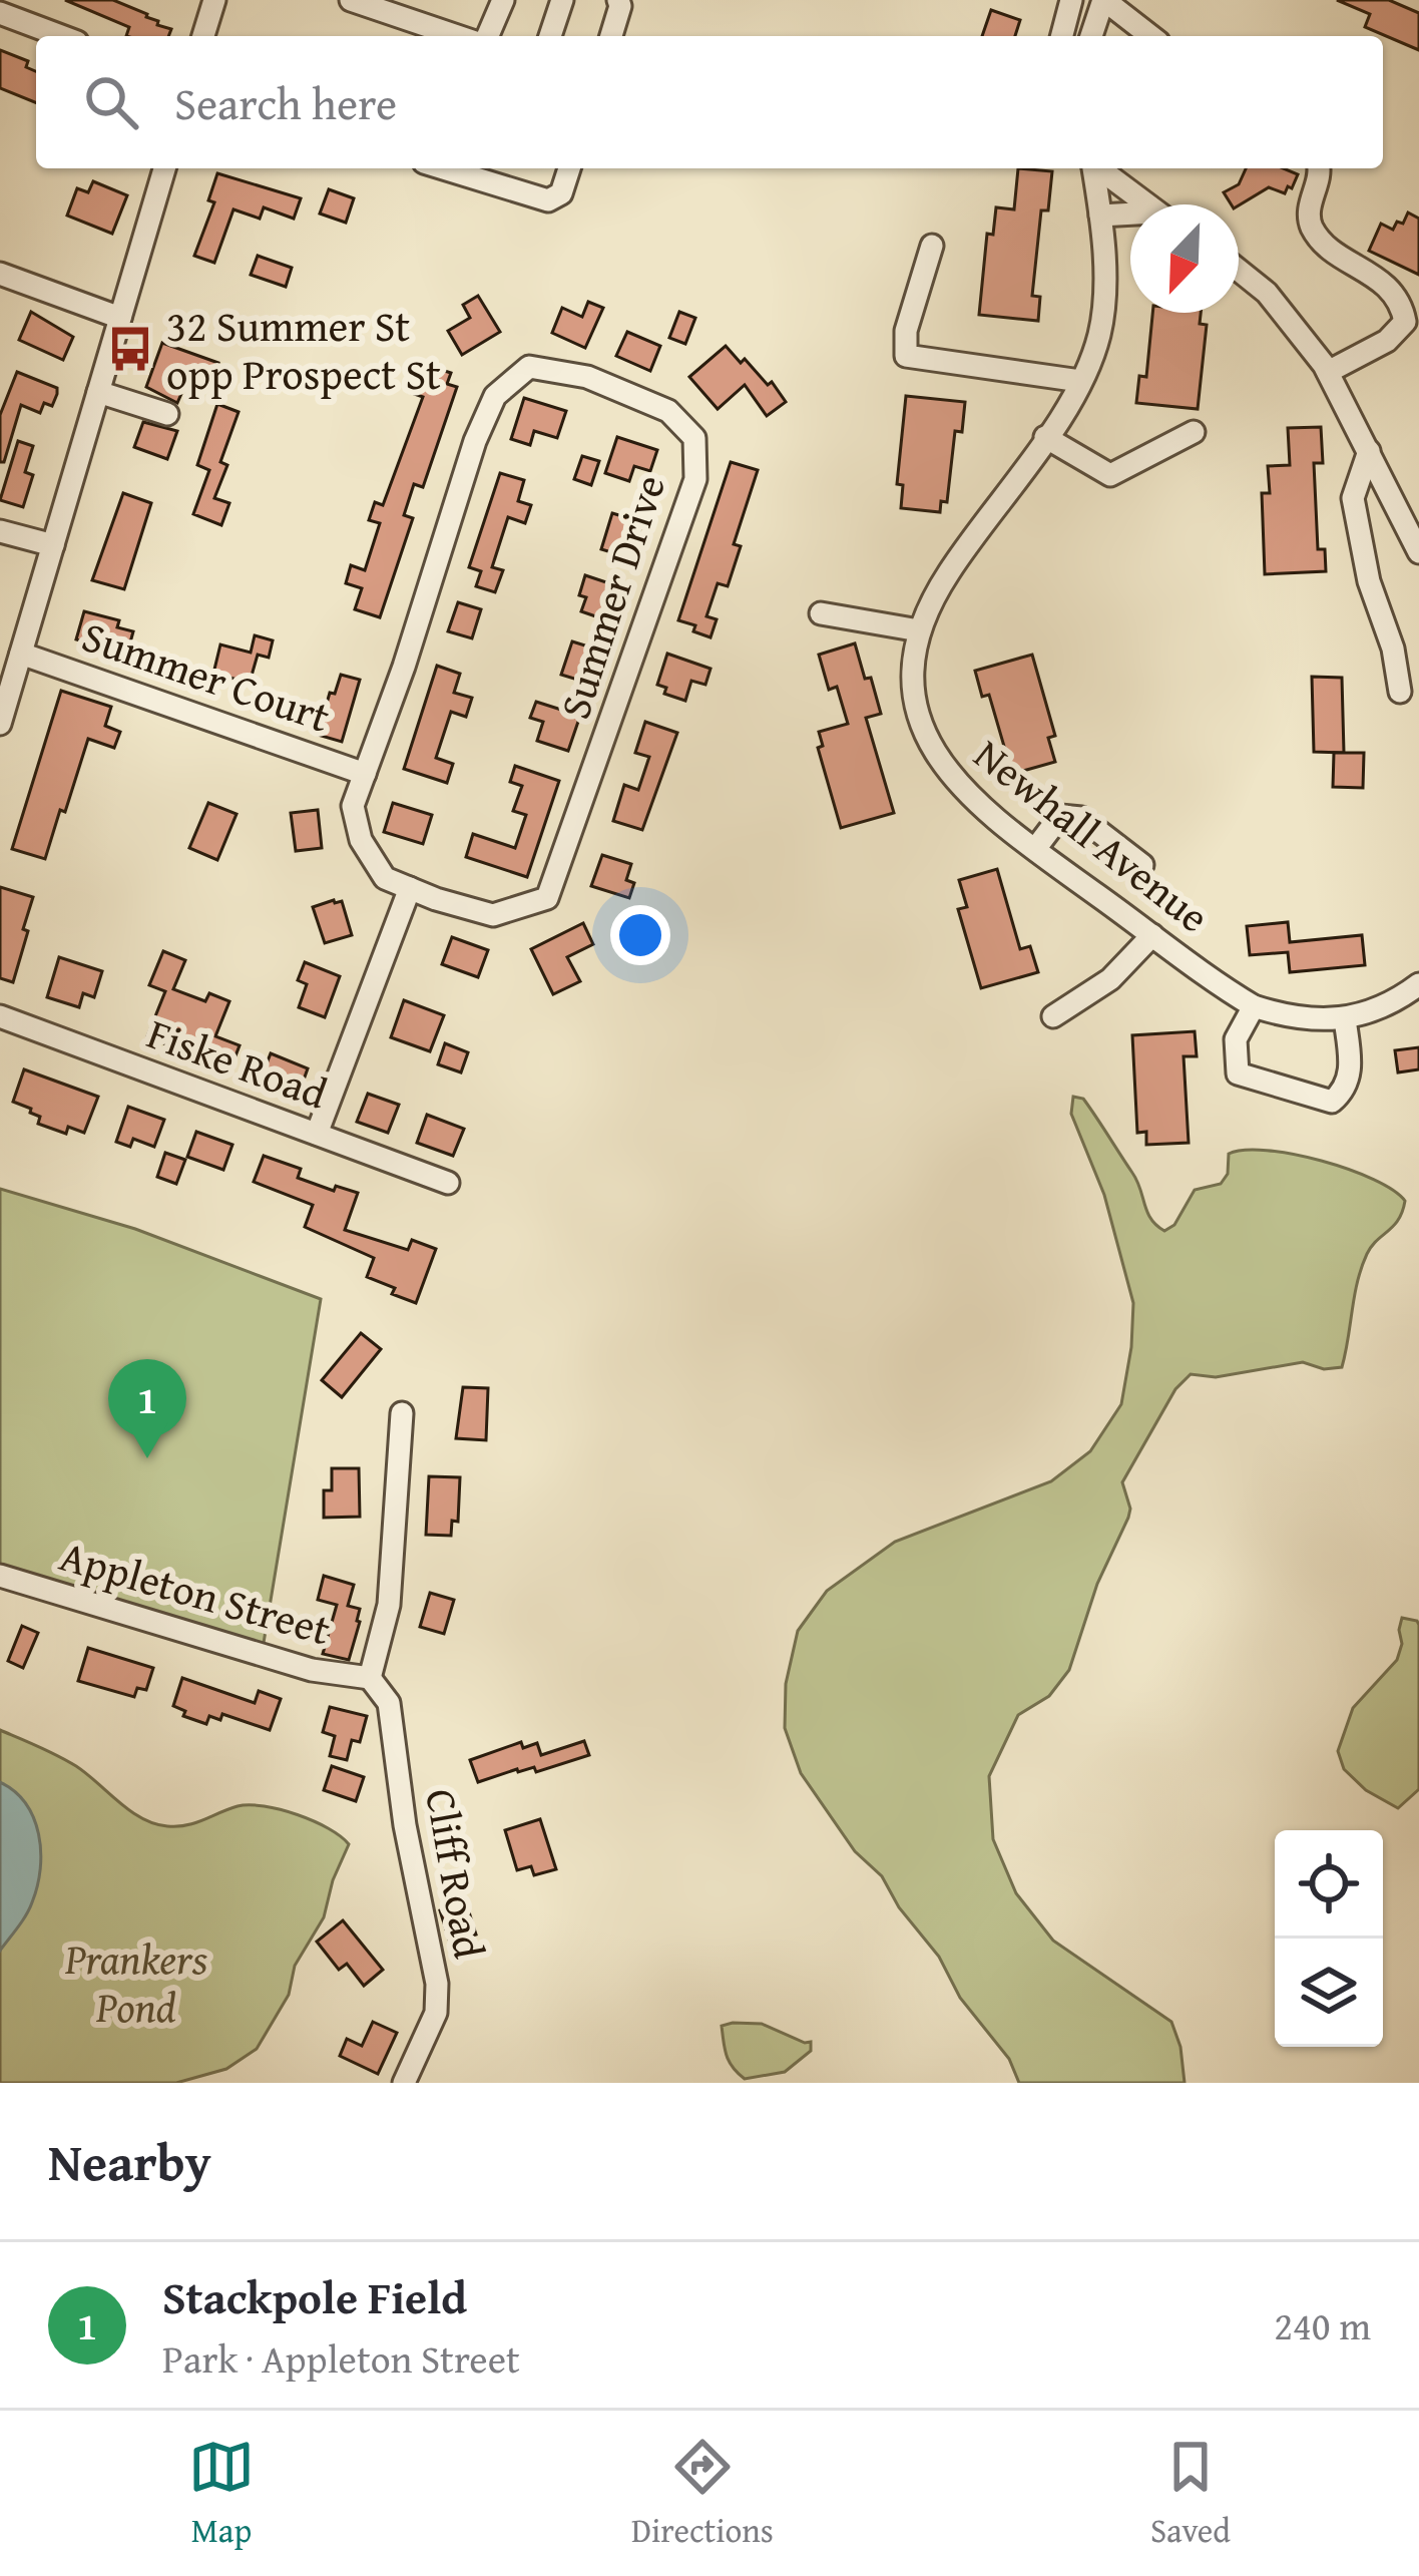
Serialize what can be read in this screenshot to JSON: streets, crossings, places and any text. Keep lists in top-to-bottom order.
{
  "streets": {
    "street": [
      "Summer Drive",
      "Summer Court",
      "Newhall Avenue",
      "Fiske Road",
      "Appleton Street",
      "Cliff Road"
    ]
  },
  "crossings": [
    ["Summer Drive", "Summer Court"],
    ["Appleton Street", "Cliff Road"]
  ],
  "parks": ["Prankers Pond"],
  "places": {
    "bus stop": ["32 Summer St opp Prospect St"]
  },
  "north": "bottom left",
  "page": {
    "search": "Search here",
    "pins": "1",
    "heading": "Nearby",
    "list": [
      {
        "mark": "1",
        "name": "Stackpole Field",
        "note": "Park · Appleton Street",
        "value": "240 m"
      }
    ],
    "nav": ["Map", "Directions", "Saved"]
  }
}
